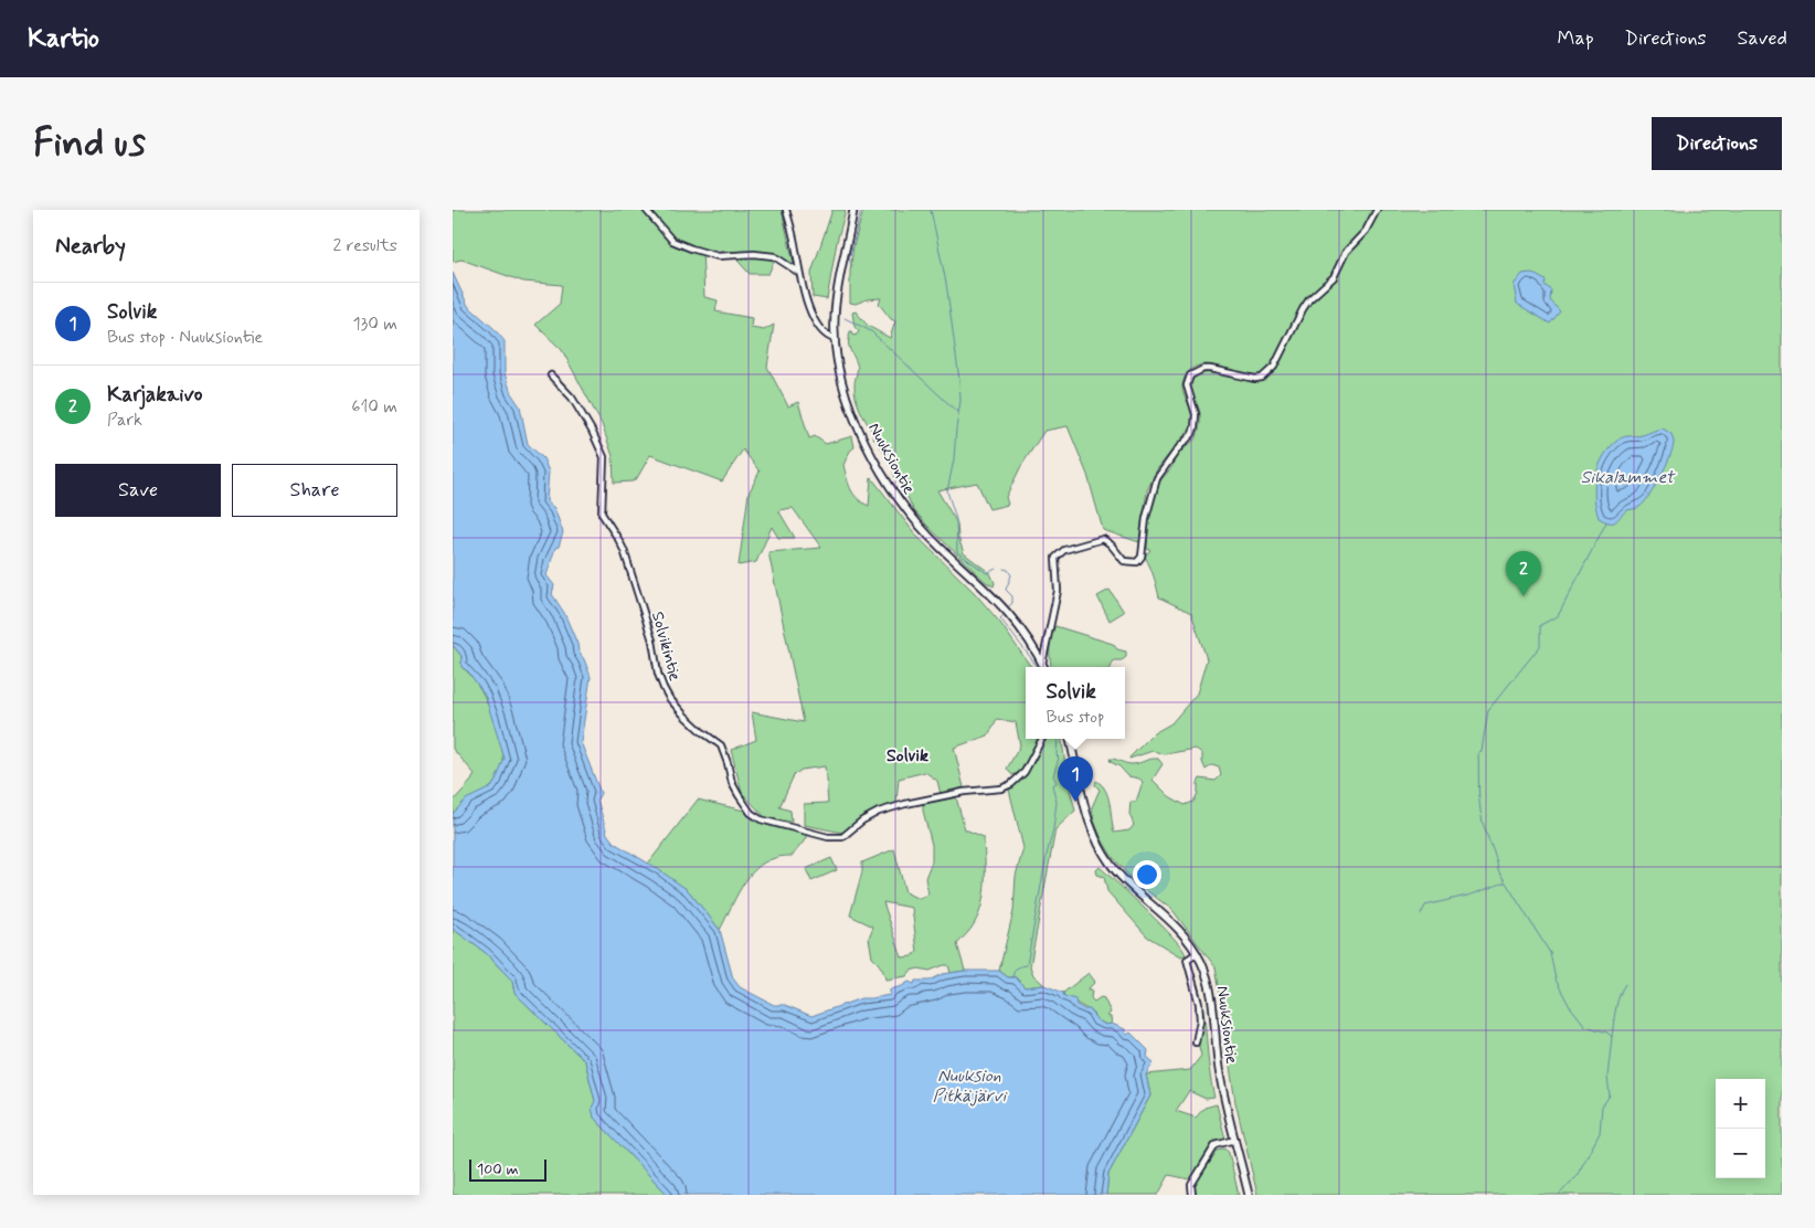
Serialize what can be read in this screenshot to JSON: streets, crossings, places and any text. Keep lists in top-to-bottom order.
{
  "streets": {
    "street": ["Nuuksiontie", "Solvikintie"]
  },
  "districts": ["Solvik"],
  "water": ["Sikalammet", "Nuuksion Pitkäjärvi"],
  "scale_bar": "100 m",
  "page": {
    "header": "Kartio",
    "nav": ["Map", "Directions", "Saved"],
    "buttons": [
      "Directions",
      ["Save", "Share"]
    ],
    "title": "Find us",
    "heading": ["Nearby", "2 results"],
    "list": [
      {
        "mark": "1",
        "name": "Solvik",
        "note": "Bus stop · Nuuksiontie",
        "value": "130 m"
      },
      {
        "mark": "2",
        "name": "Karjakaivo",
        "note": "Park",
        "value": "610 m"
      }
    ],
    "pins": ["2", "1"],
    "popup": ["Solvik", "Bus stop"],
    "map_buttons": ["+", "−"],
    "scale": "100 m"
  }
}
